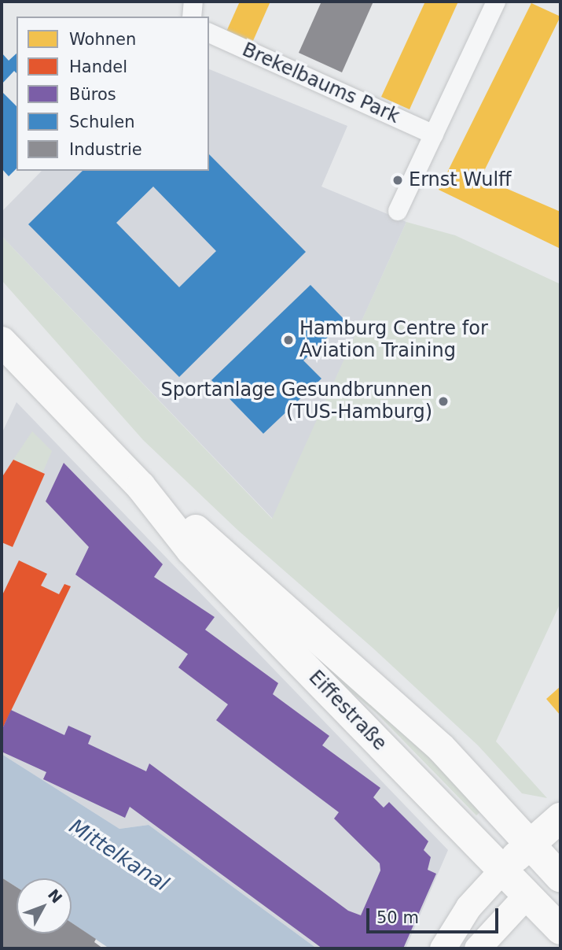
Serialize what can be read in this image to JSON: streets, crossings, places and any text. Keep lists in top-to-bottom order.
{
  "streets": {
    "main road": ["Eiffestraße"],
    "street": ["Brekelbaums Park"]
  },
  "water": ["Mittelkanal"],
  "places": ["Ernst Wulff", "Hamburg Centre for Aviation Training", "Sportanlage Gesundbrunnen (TUS-Hamburg)"],
  "legend": [
    "Wohnen",
    "Handel",
    "Büros",
    "Schulen",
    "Industrie"
  ],
  "scale_bar": "50 m",
  "north": "top right"
}
